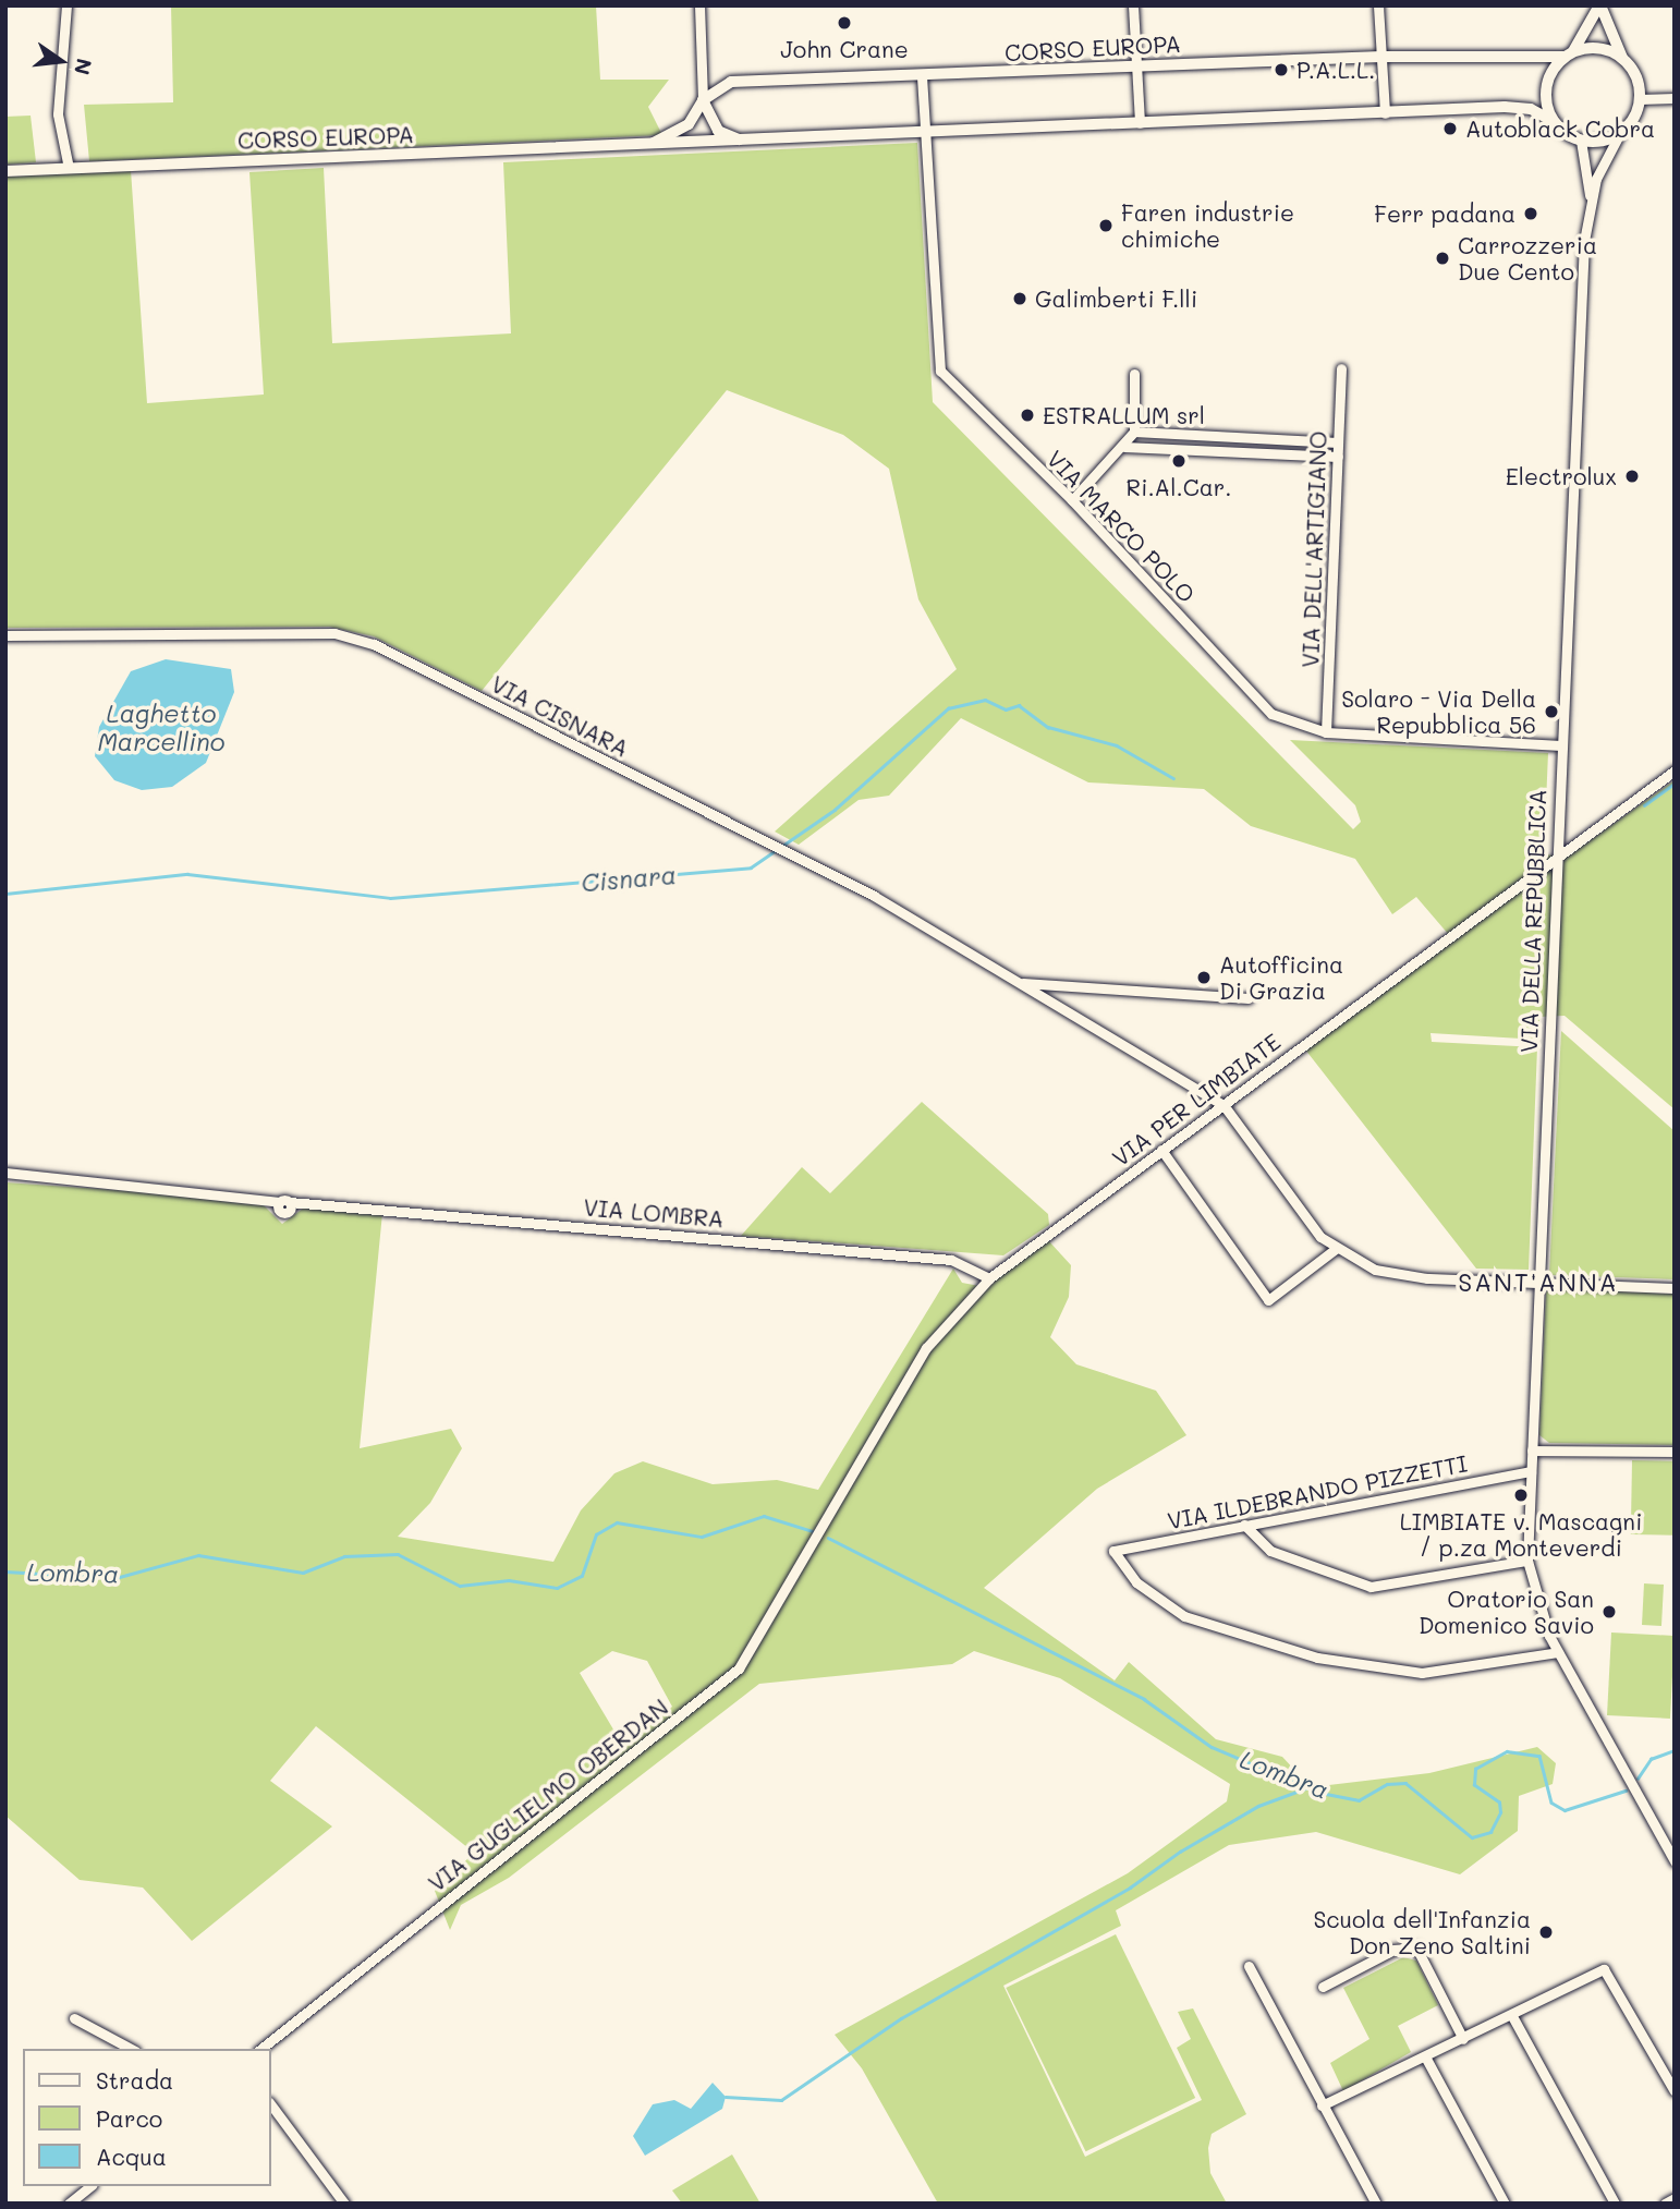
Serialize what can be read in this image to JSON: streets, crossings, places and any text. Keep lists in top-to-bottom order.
{
  "streets": {
    "street": [
      "CORSO EUROPA",
      "VIA MARCO POLO",
      "VIA DELL'ARTIGIANO",
      "VIA CISNARA",
      "VIA DELLA REPUBBLICA",
      "VIA PER LIMBIATE",
      "VIA LOMBRA",
      "VIA ILDEBRANDO PIZZETTI",
      "VIA GUGLIELMO OBERDAN"
    ]
  },
  "crossings": [
    ["CORSO EUROPA", "VIA MARCO POLO"],
    ["CORSO EUROPA", "VIA DELLA REPUBBLICA"],
    ["VIA MARCO POLO", "VIA DELL'ARTIGIANO"],
    ["VIA MARCO POLO", "VIA DELLA REPUBBLICA"],
    ["VIA CISNARA", "VIA PER LIMBIATE"],
    ["VIA DELLA REPUBBLICA", "VIA PER LIMBIATE"],
    ["VIA DELLA REPUBBLICA", "VIA ILDEBRANDO PIZZETTI"],
    ["VIA PER LIMBIATE", "VIA LOMBRA"],
    ["VIA PER LIMBIATE", "VIA GUGLIELMO OBERDAN"]
  ],
  "districts": ["SANT'ANNA"],
  "water": ["Laghetto Marcellino", "Cisnara", "Lombra"],
  "places": [
    "John Crane",
    "P.A.L.L.",
    "Autoblack Cobra",
    "Ferr padana",
    "Faren industrie chimiche",
    "Carrozzeria Due Cento",
    "Galimberti F.lli",
    "ESTRALLUM srl",
    "Ri.Al.Car.",
    "Electrolux",
    "Solaro - Via Della Repubblica 56",
    "Autofficina Di Grazia",
    "LIMBIATE v. Mascagni / p.za Monteverdi",
    "Oratorio San Domenico Savio",
    "Scuola dell'Infanzia Don Zeno Saltini"
  ],
  "legend": ["Strada", "Parco", "Acqua"],
  "north": "right"
}
